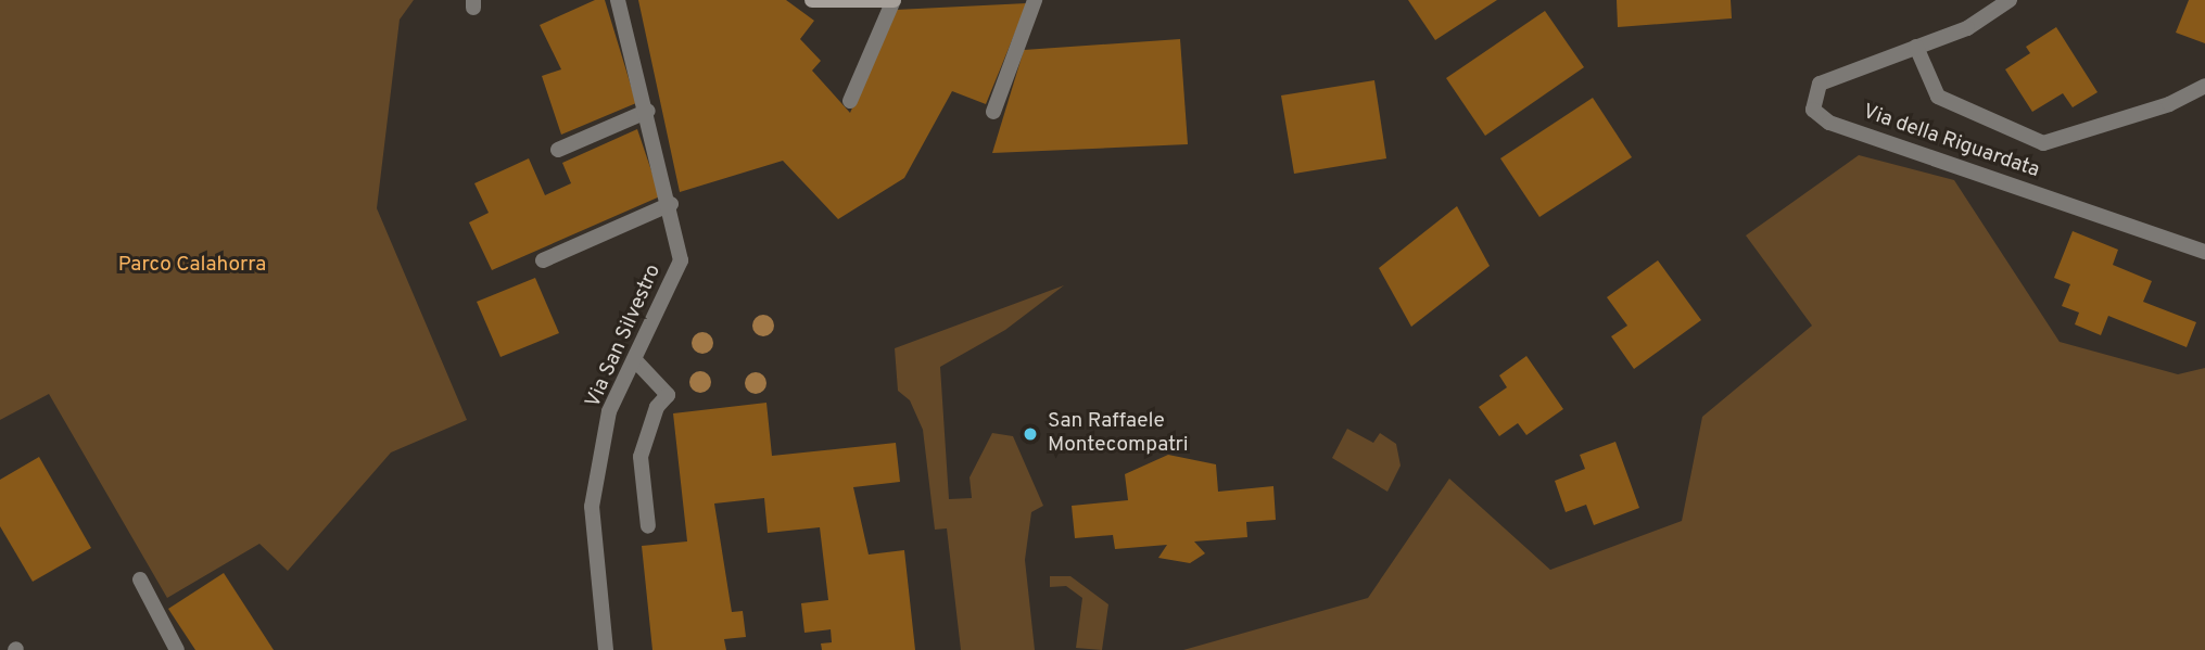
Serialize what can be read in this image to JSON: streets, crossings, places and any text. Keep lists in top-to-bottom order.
{
  "streets": {
    "street": ["Via della Riguardata", "Via San Silvestro"]
  },
  "parks": ["Parco Calahorra"],
  "places": ["San Raffaele Montecompatri"]
}
